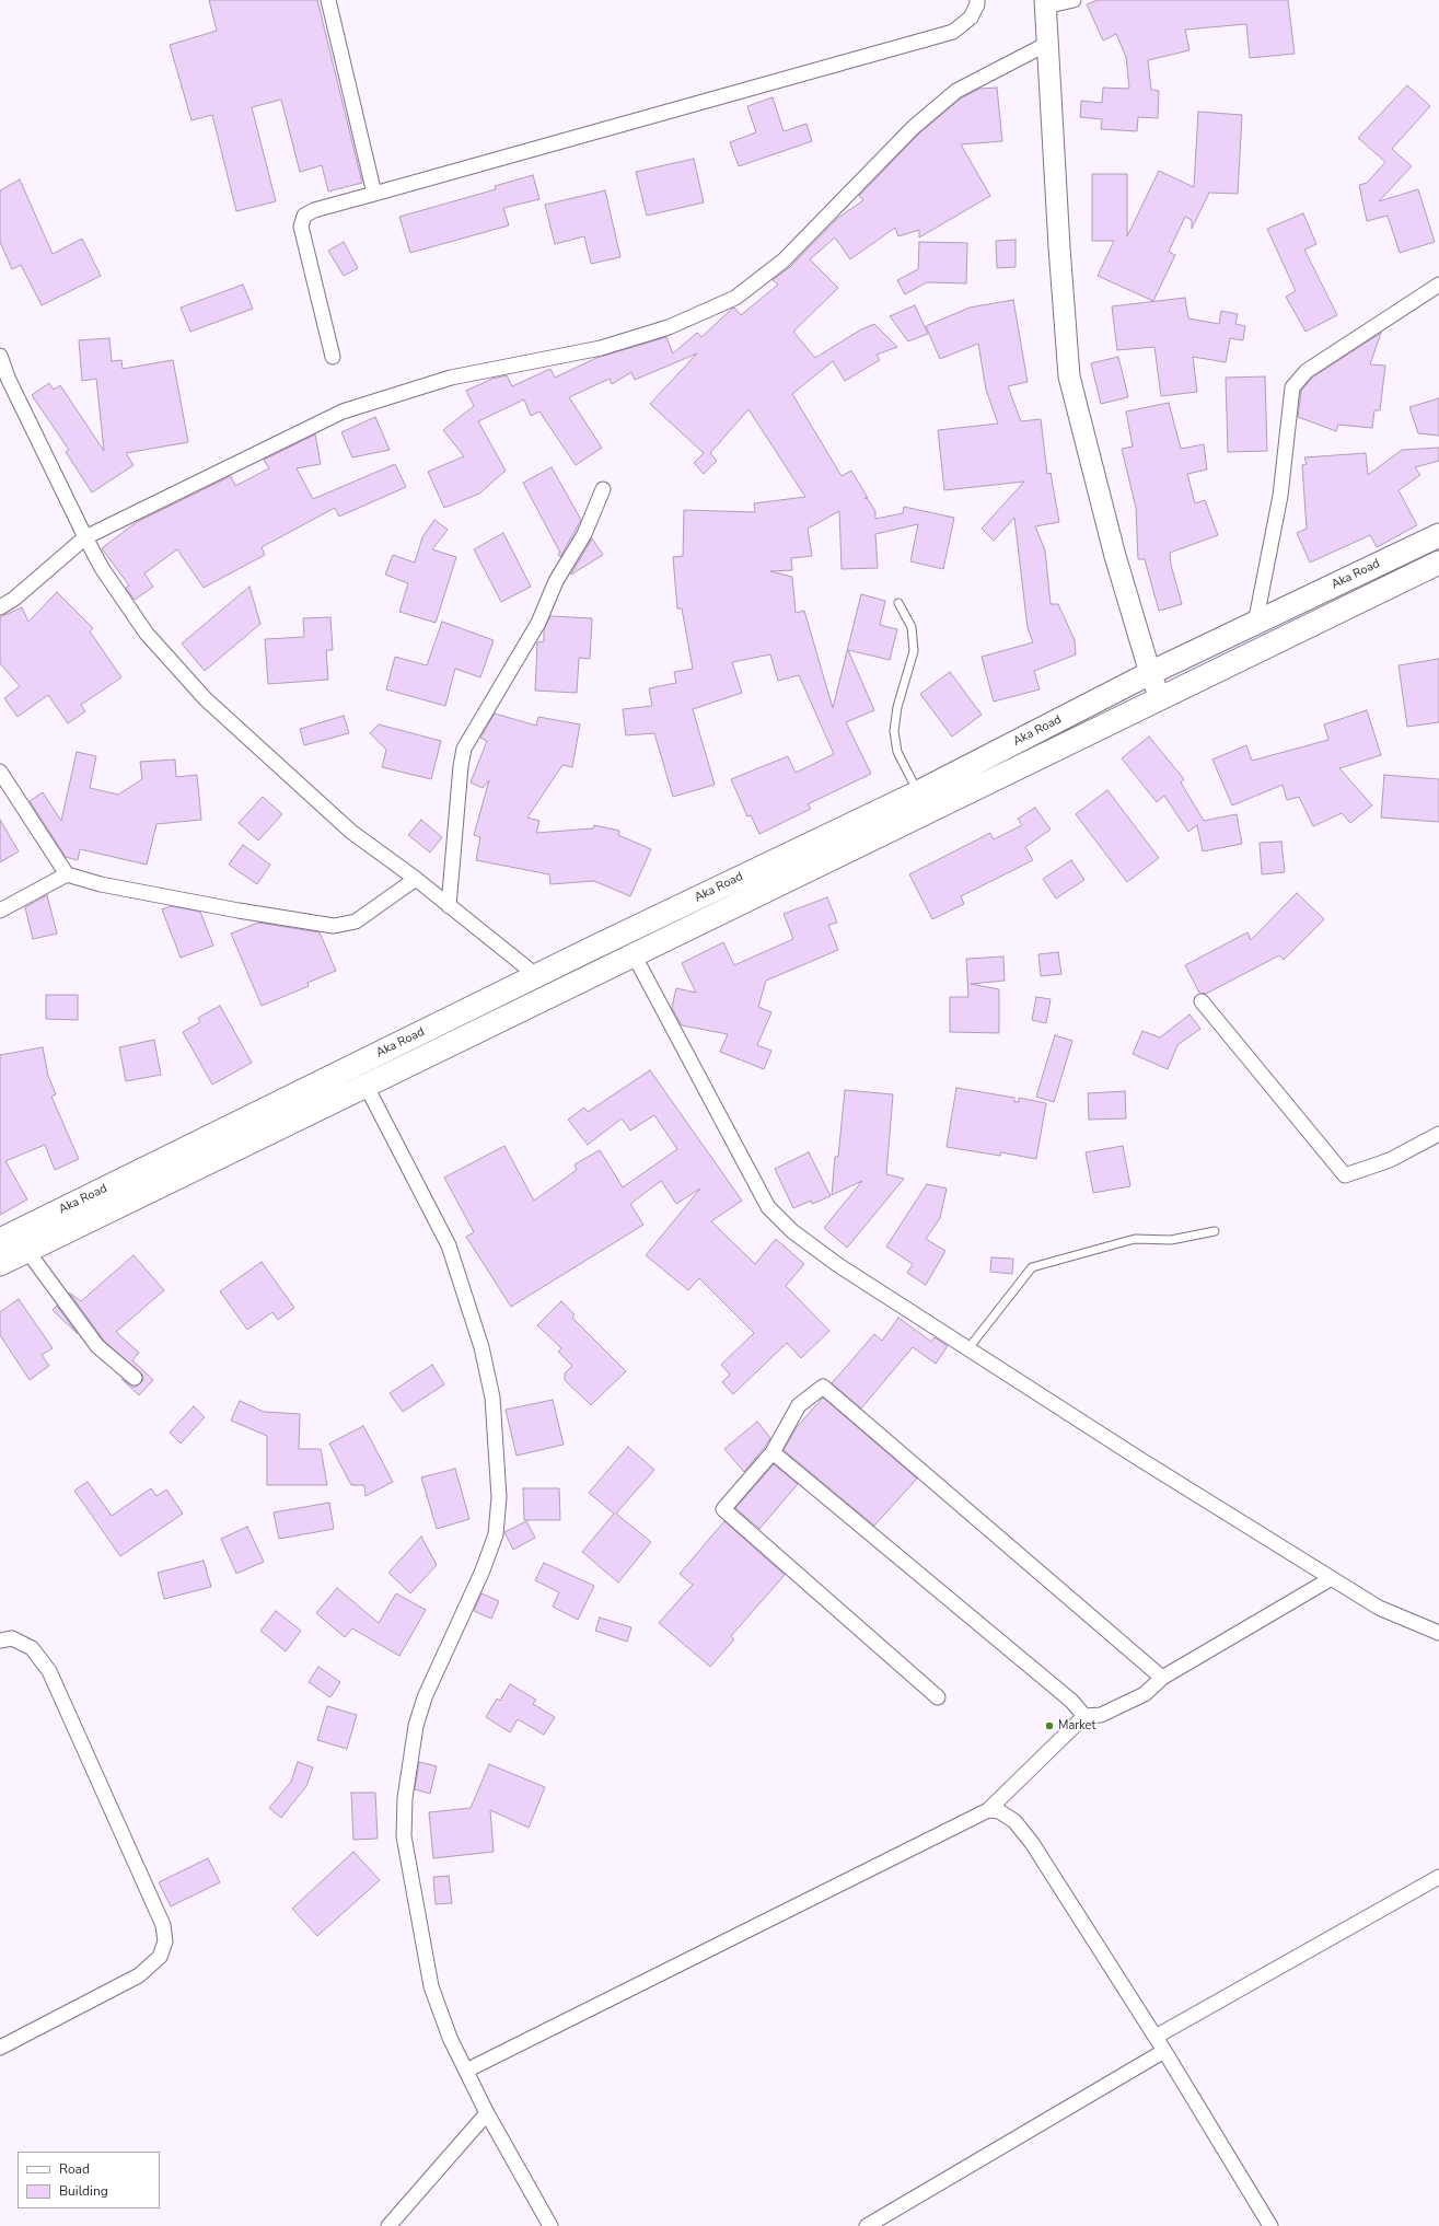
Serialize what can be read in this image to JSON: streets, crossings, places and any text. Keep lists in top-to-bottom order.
{
  "streets": {
    "main road": ["Aka Road"]
  },
  "places": ["Market"],
  "legend": ["Road", "Building"]
}
